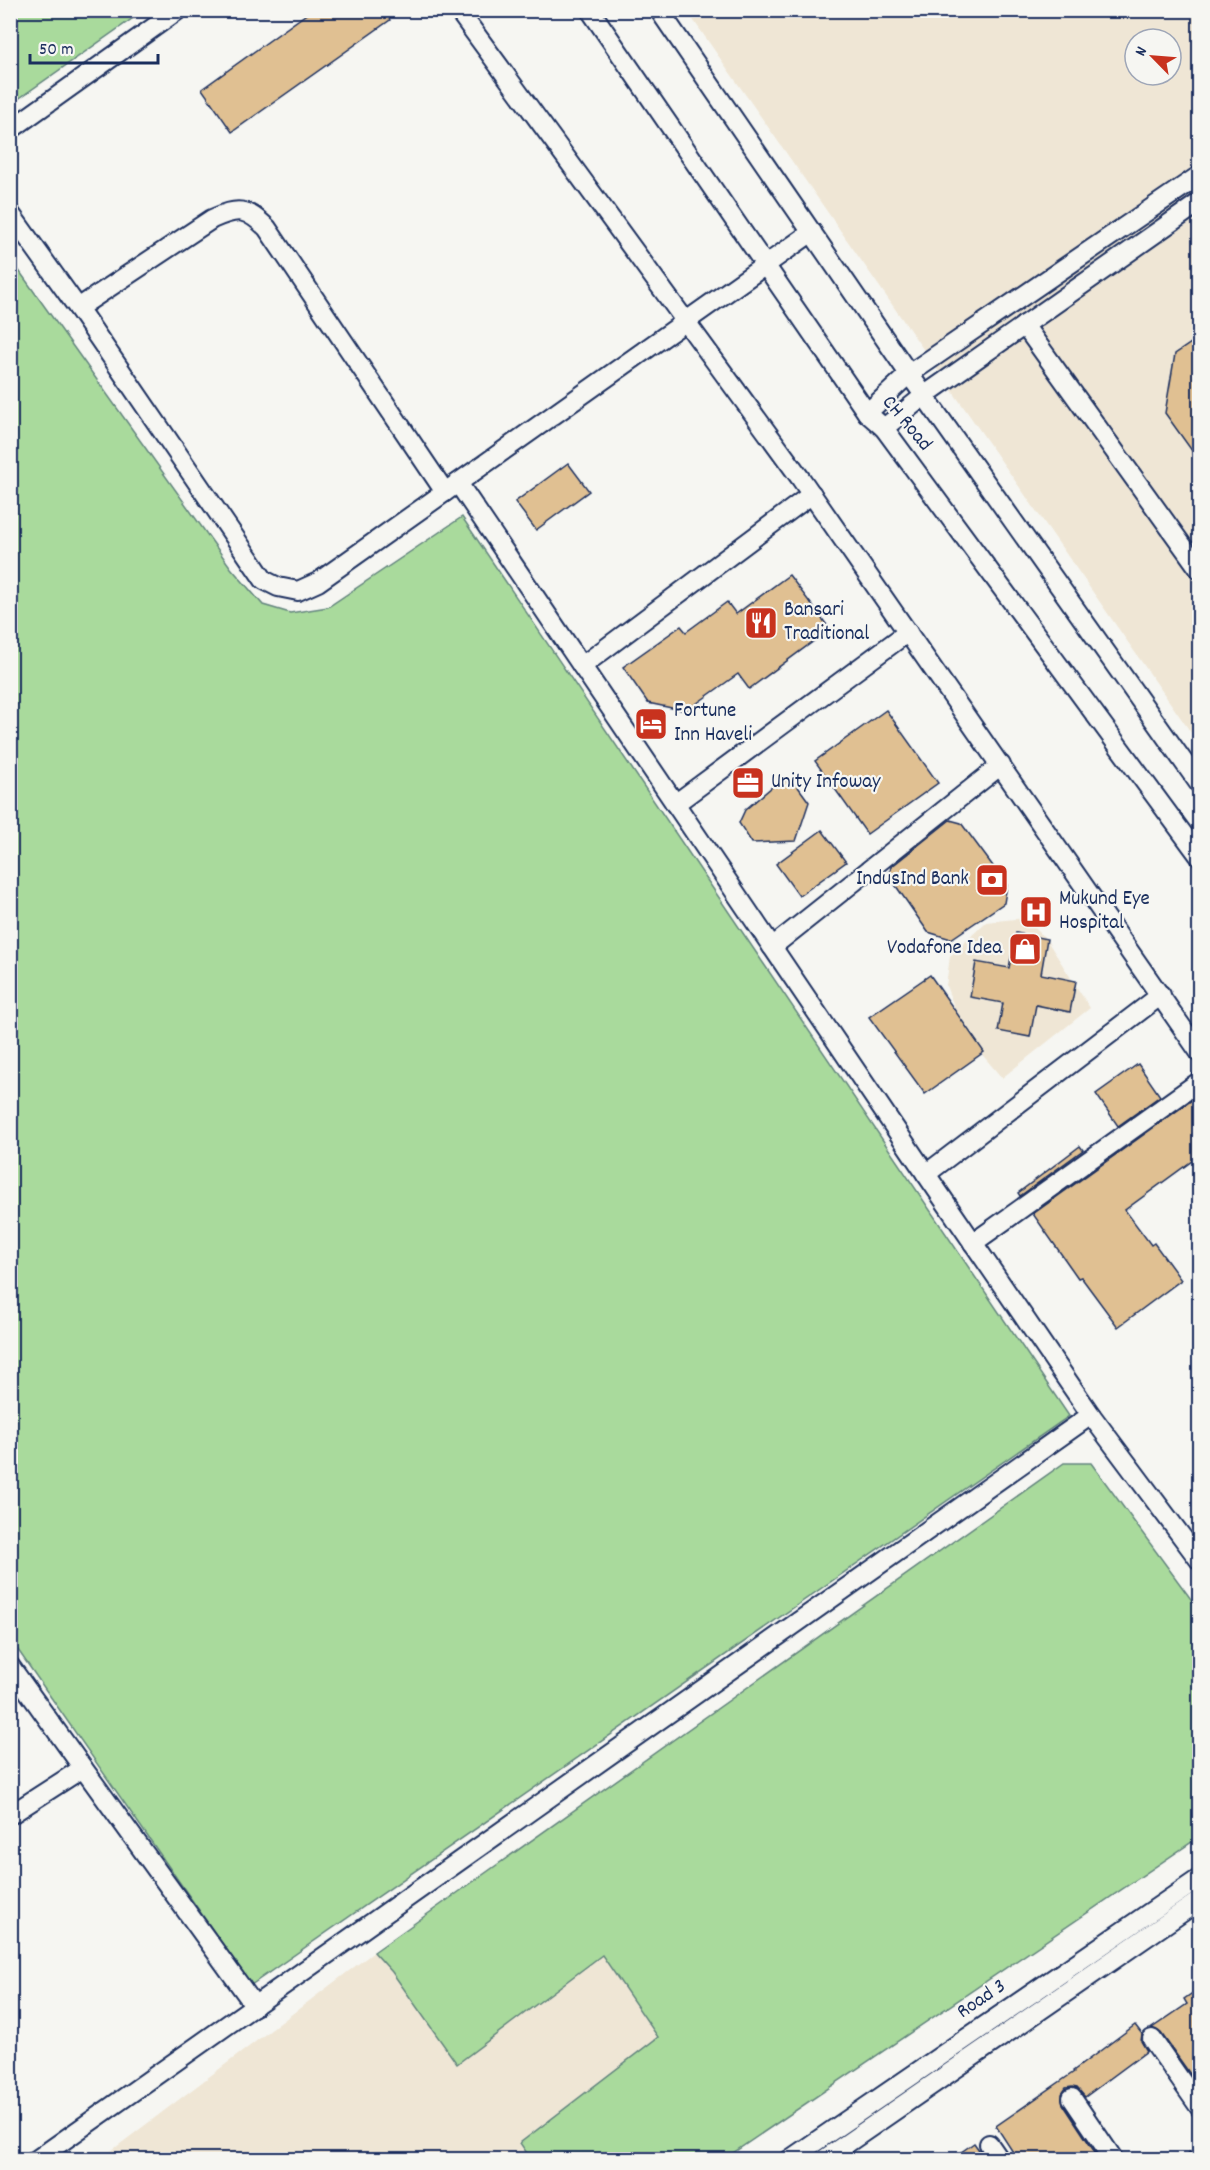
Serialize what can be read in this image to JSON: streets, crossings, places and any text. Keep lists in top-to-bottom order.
{
  "streets": {
    "street": ["CH Road", "Road 3"]
  },
  "places": {
    "restaurant": ["Bansari Traditional"],
    "hotel": ["Fortune Inn Haveli"],
    "office": ["Unity Infoway"],
    "bank": ["IndusInd Bank"],
    "hospital": ["Mukund Eye Hospital"],
    "shop": ["Vodafone Idea"]
  },
  "scale_bar": "50 m",
  "north": "top left"
}
